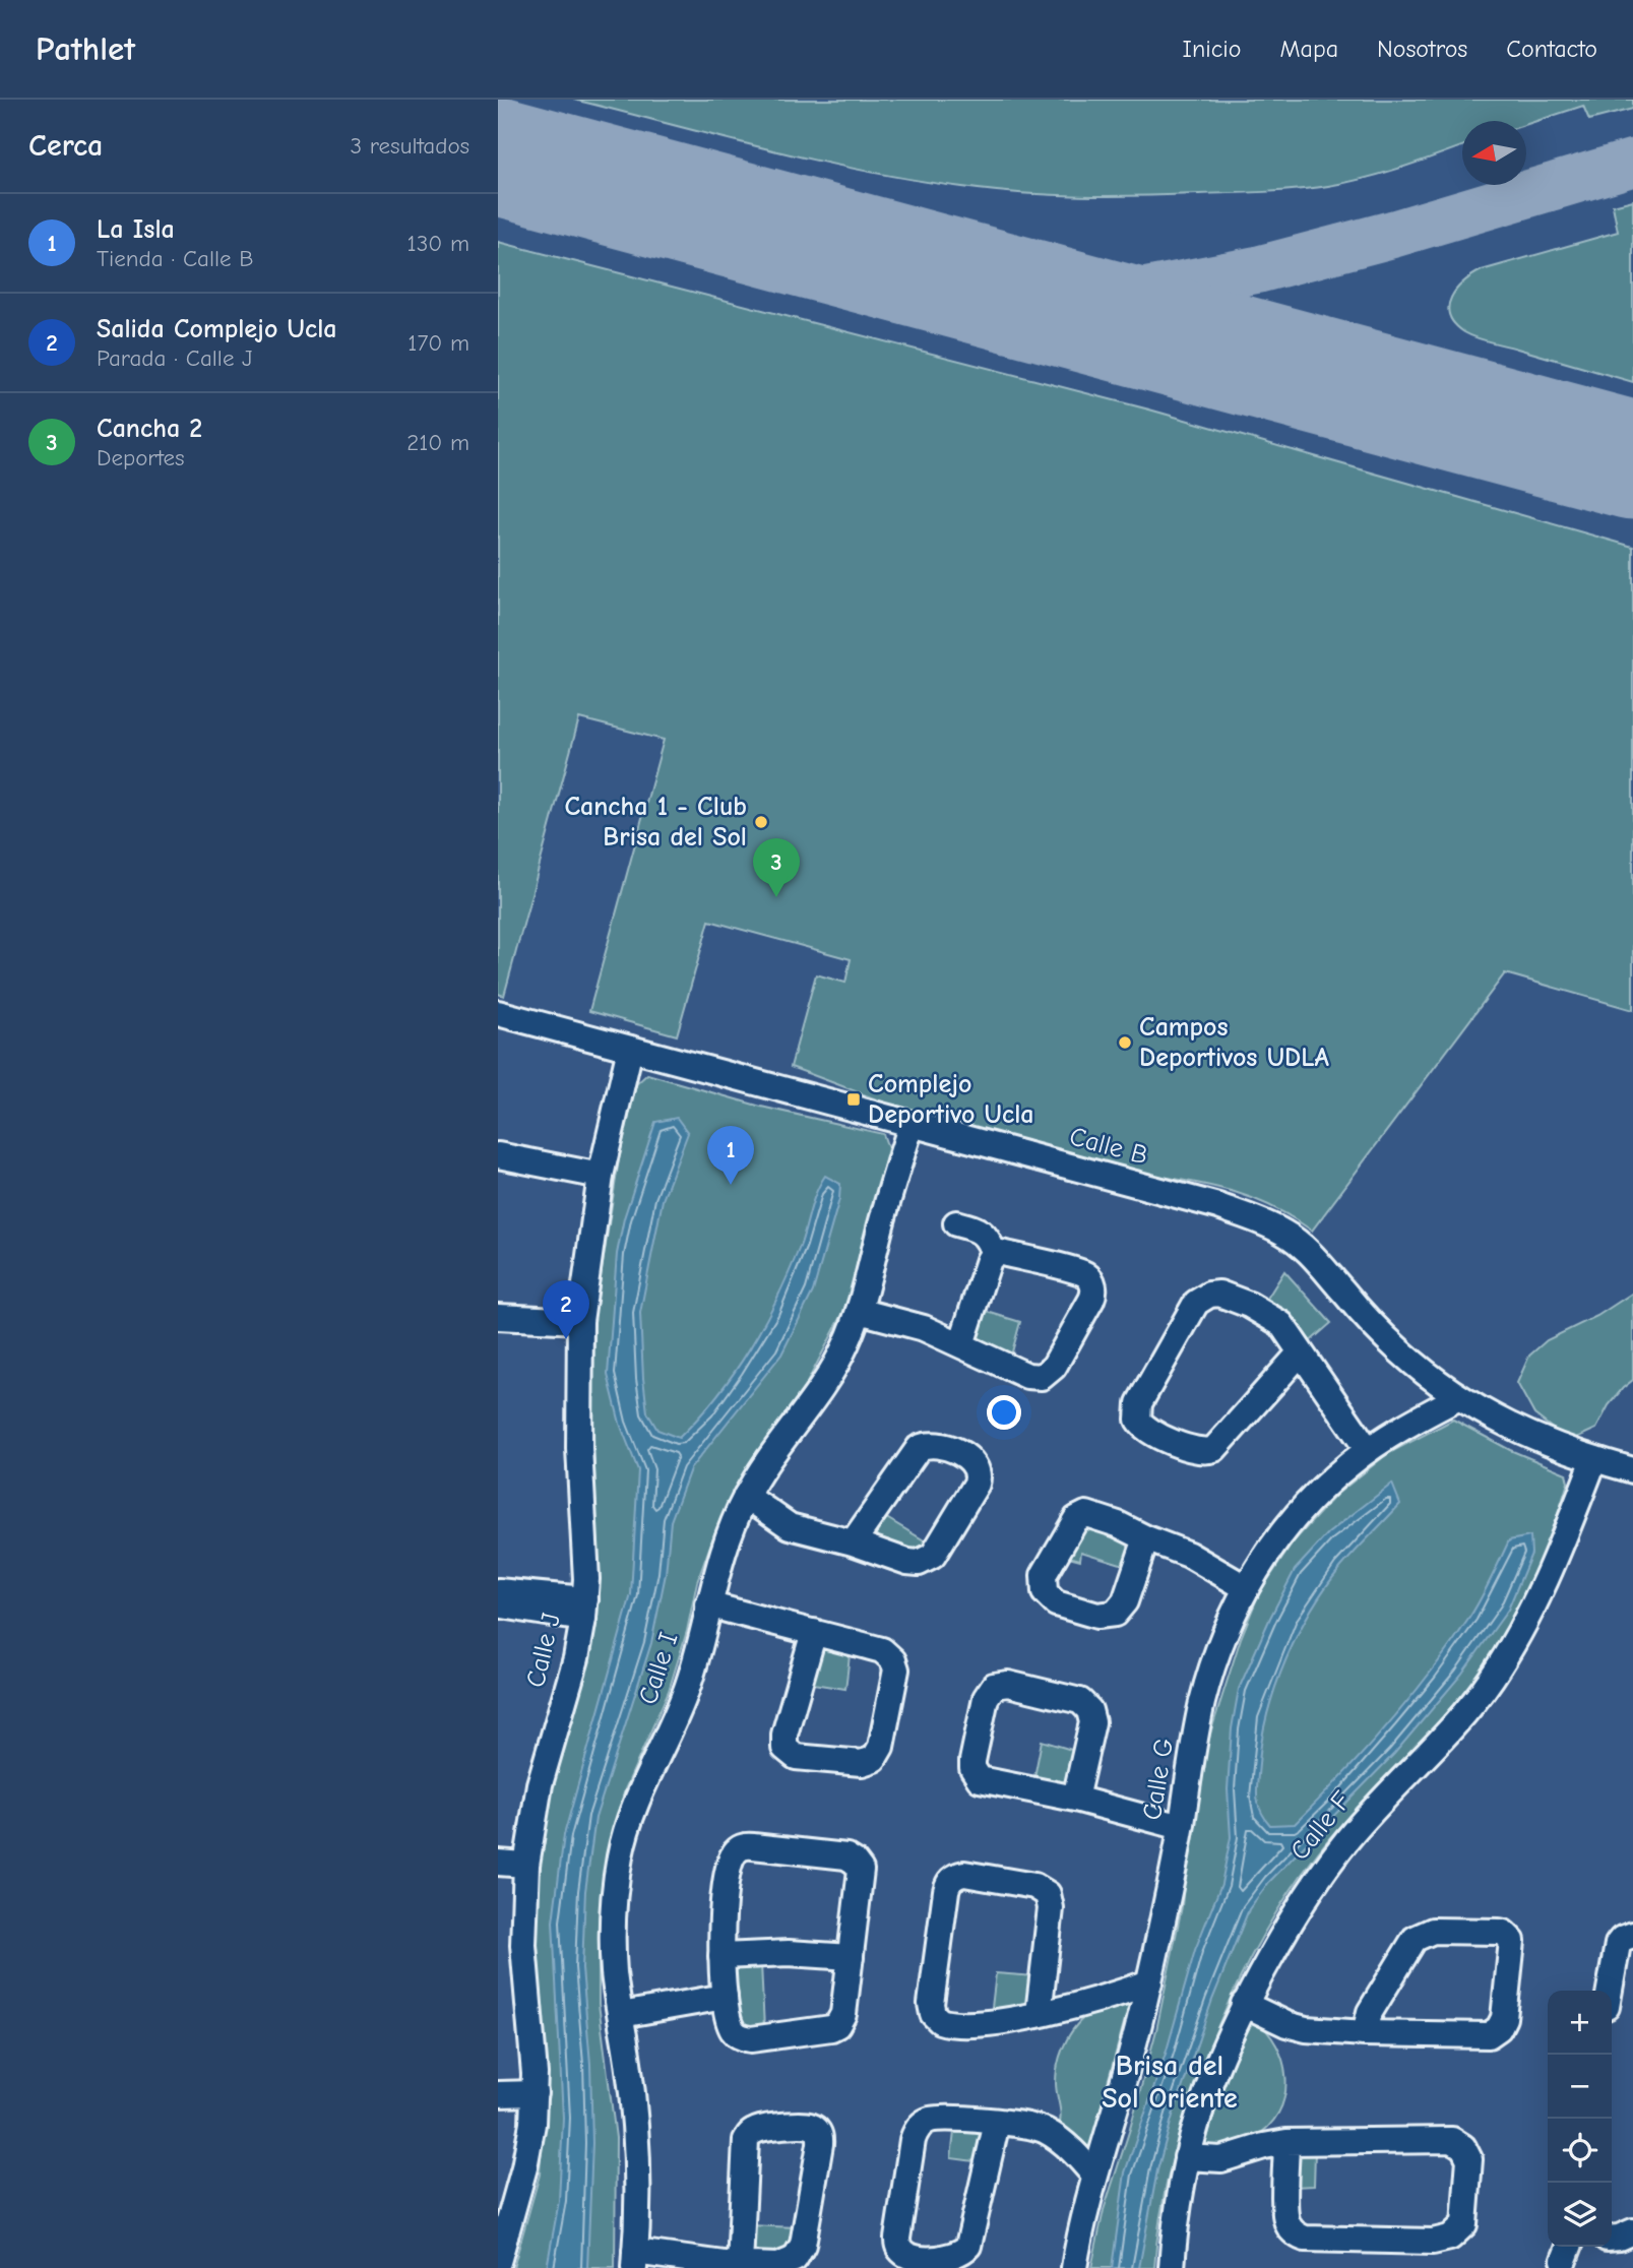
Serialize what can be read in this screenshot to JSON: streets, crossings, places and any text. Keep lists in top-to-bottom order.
{
  "streets": {
    "street": [
      "Calle B",
      "Calle J",
      "Calle I",
      "Calle G",
      "Calle F"
    ]
  },
  "crossings": [
    ["Calle B", "Calle J"],
    ["Calle B", "Calle I"],
    ["Calle B", "Calle G"],
    ["Calle B", "Calle F"]
  ],
  "districts": ["Brisa del Sol Oriente"],
  "places": {
    "other": ["Cancha 1 - Club Brisa del Sol", "Campos Deportivos UDLA"],
    "transit": ["Complejo Deportivo Ucla"]
  },
  "north": "left",
  "page": {
    "header": "Pathlet",
    "nav": [
      "Inicio",
      "Mapa",
      "Nosotros",
      "Contacto"
    ],
    "heading": ["Cerca", "3 resultados"],
    "list": [
      {
        "mark": "1",
        "name": "La Isla",
        "note": "Tienda · Calle B",
        "value": "130 m"
      },
      {
        "mark": "2",
        "name": "Salida Complejo Ucla",
        "note": "Parada · Calle J",
        "value": "170 m"
      },
      {
        "mark": "3",
        "name": "Cancha 2",
        "note": "Deportes",
        "value": "210 m"
      }
    ],
    "pins": ["3", "1", "2"],
    "map_buttons": ["+", "−"]
  }
}
